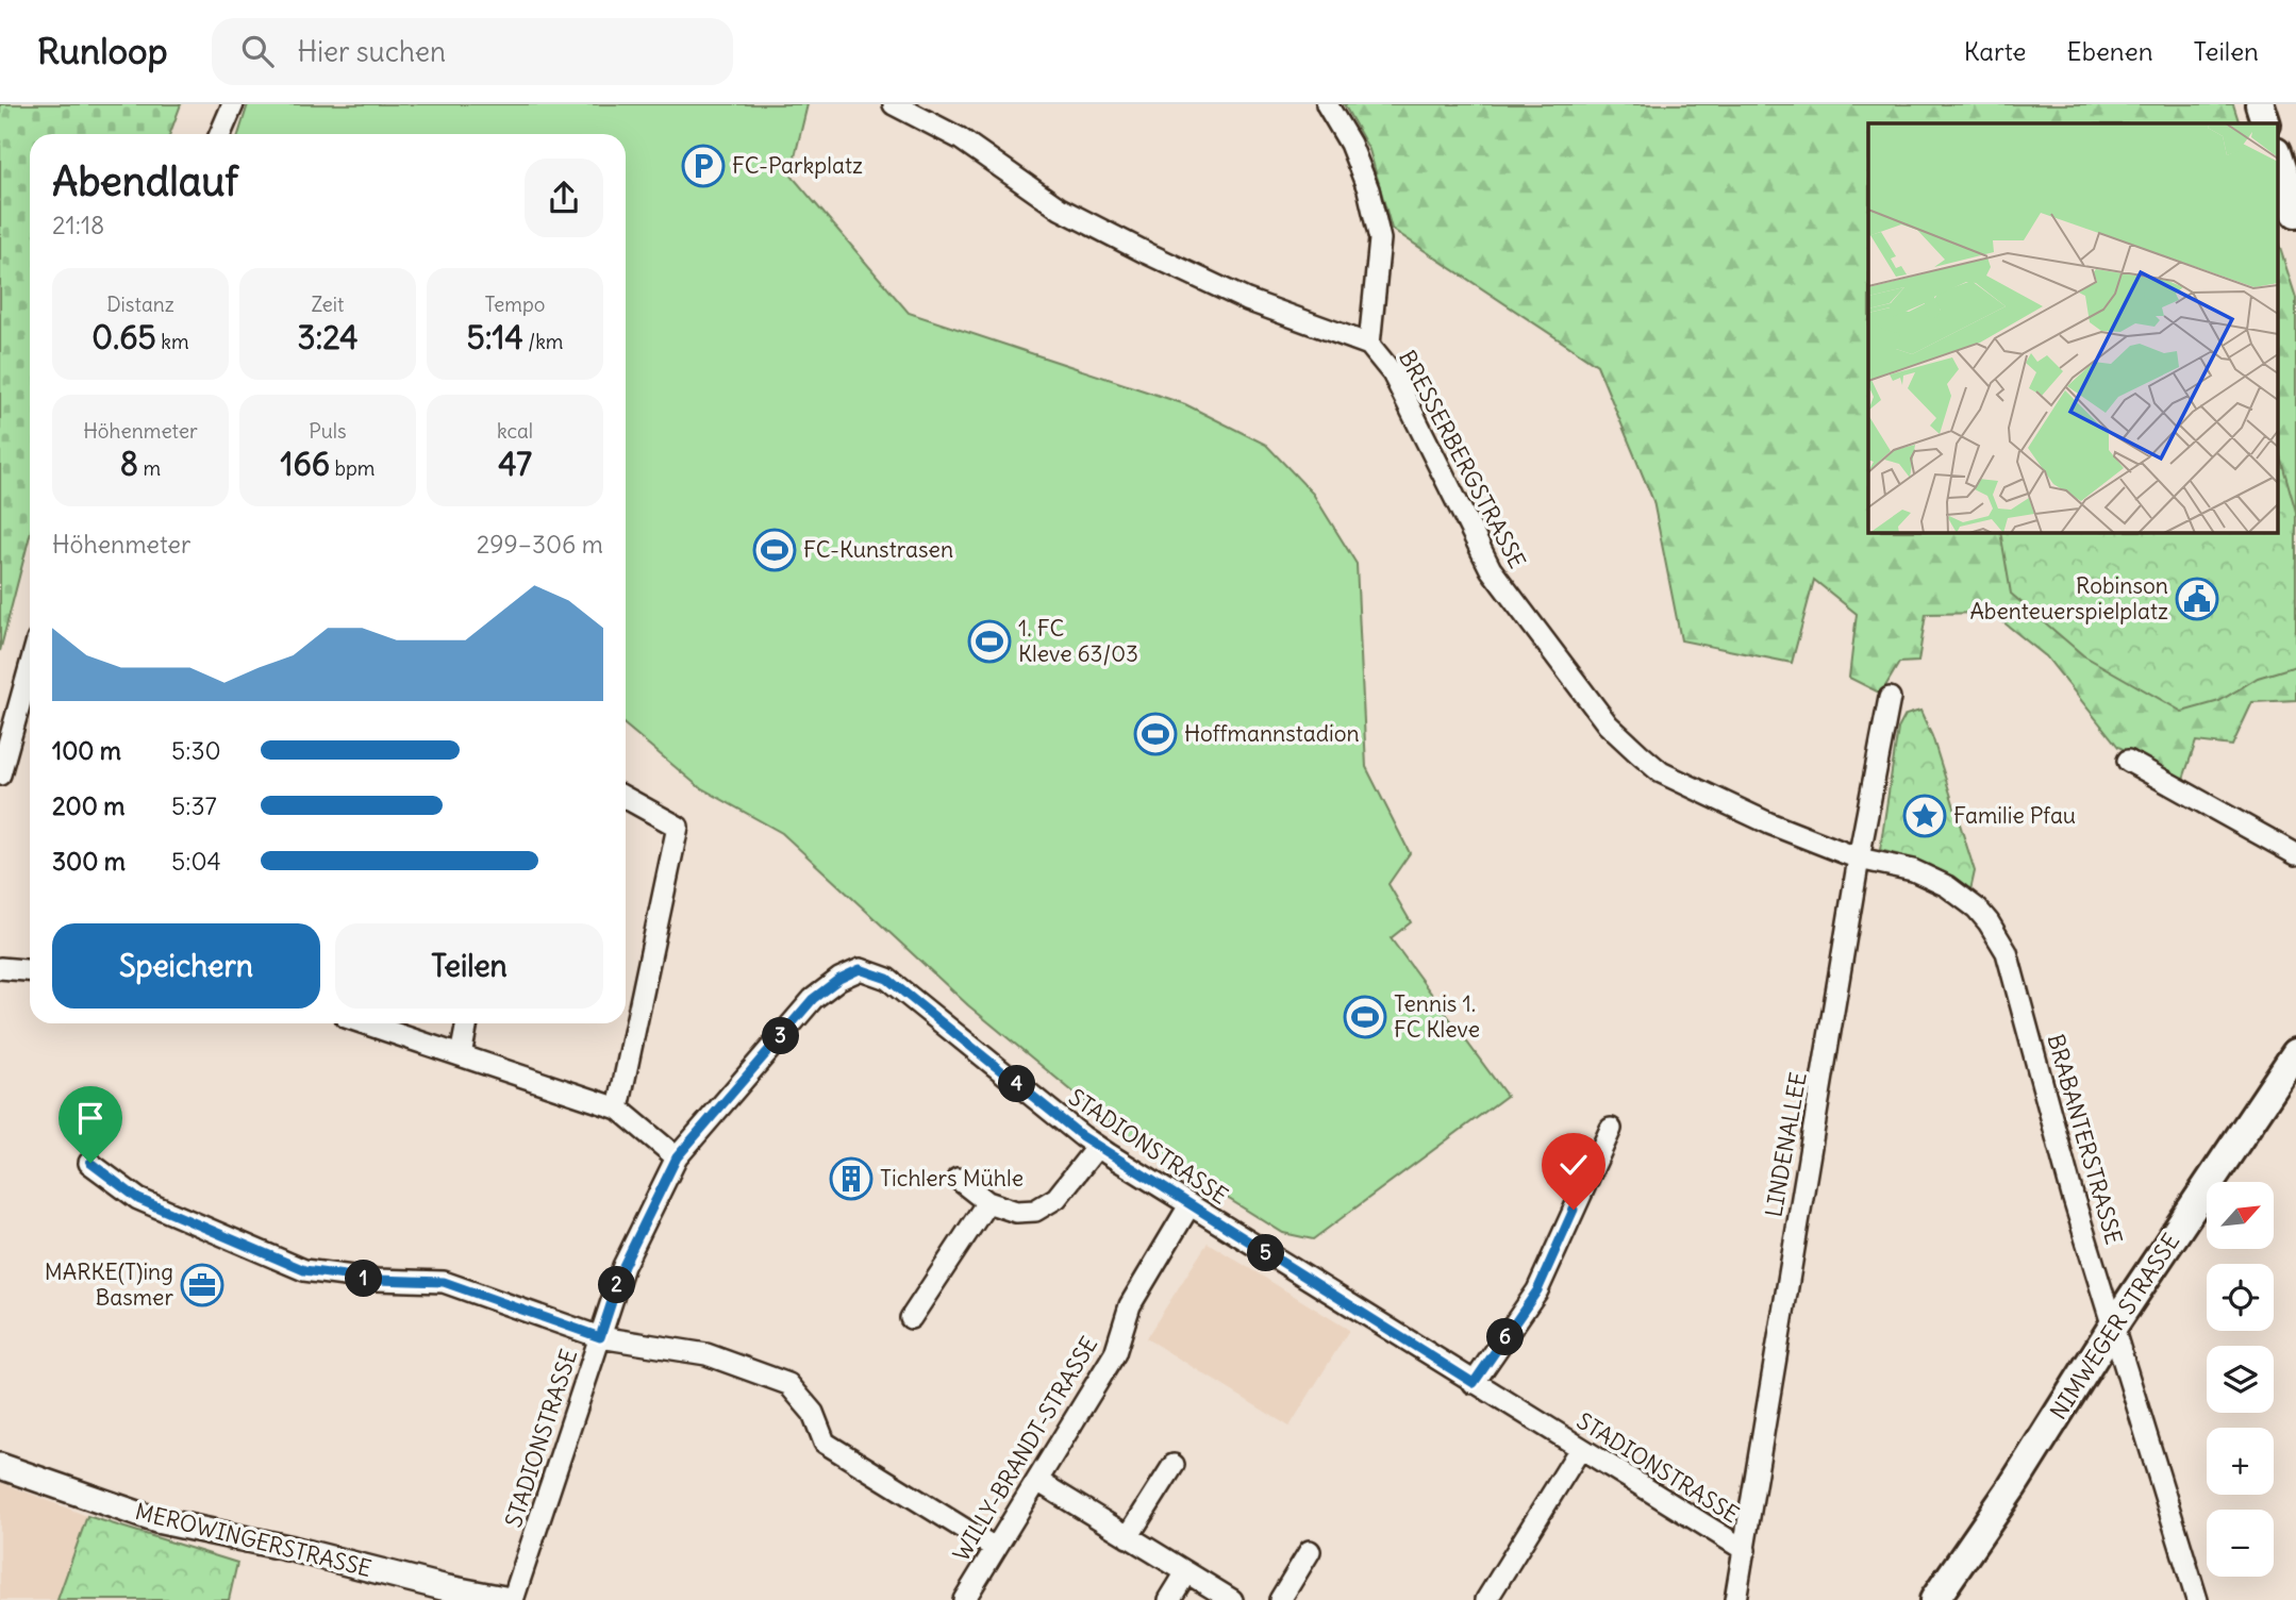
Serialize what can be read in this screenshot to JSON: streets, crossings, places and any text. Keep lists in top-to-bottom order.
{
  "streets": {
    "main road": ["NIMWEGER STRASSE"],
    "street": [
      "BRESSERBERGSTRASSE",
      "BRABANTERSTRASSE",
      "LINDENALLEE",
      "STADIONSTRASSE",
      "WILLY-BRANDT-STRASSE",
      "MEROWINGERSTRASSE"
    ]
  },
  "crossings": [
    ["BRESSERBERGSTRASSE", "BRABANTERSTRASSE"],
    ["BRESSERBERGSTRASSE", "LINDENALLEE"],
    ["BRABANTERSTRASSE", "LINDENALLEE"],
    ["BRABANTERSTRASSE", "NIMWEGER STRASSE"],
    ["LINDENALLEE", "STADIONSTRASSE"],
    ["STADIONSTRASSE", "WILLY-BRANDT-STRASSE"],
    ["STADIONSTRASSE", "MEROWINGERSTRASSE"]
  ],
  "places": {
    "parking": ["FC-Parkplatz"],
    "sports": [
      "FC-Kunstrasen",
      "1. FC Kleve 63/03",
      "Hoffmannstadion",
      "Tennis 1. FC Kleve"
    ],
    "public building": ["Robinson Abenteuerspielplatz"],
    "place": ["Familie Pfau"],
    "building": ["Tichlers Mühle"],
    "office": ["MARKE(T)ing Basmer"]
  },
  "north": "top right",
  "page": {
    "header": "Runloop",
    "search": "Hier suchen",
    "nav": ["Karte", "Ebenen", "Teilen"],
    "heading": ["Abendlauf", "21:18"],
    "stats": [
      ["Distanz", "0.65 km"],
      ["Zeit", "3:24"],
      ["Tempo", "5:14 /km"],
      ["Höhenmeter", "8 m"],
      ["Puls", "166 bpm"],
      ["kcal", "47"]
    ],
    "chart": ["Höhenmeter", "299–306 m"],
    "list": [
      {
        "name": "100 m",
        "note": "5:30"
      },
      {
        "name": "200 m",
        "note": "5:37"
      },
      {
        "name": "300 m",
        "note": "5:04"
      }
    ],
    "buttons": ["Speichern", "Teilen"],
    "pins": [
      "3",
      "4",
      "5",
      "1",
      "2",
      "6"
    ],
    "map_buttons": ["+", "−"]
  }
}
